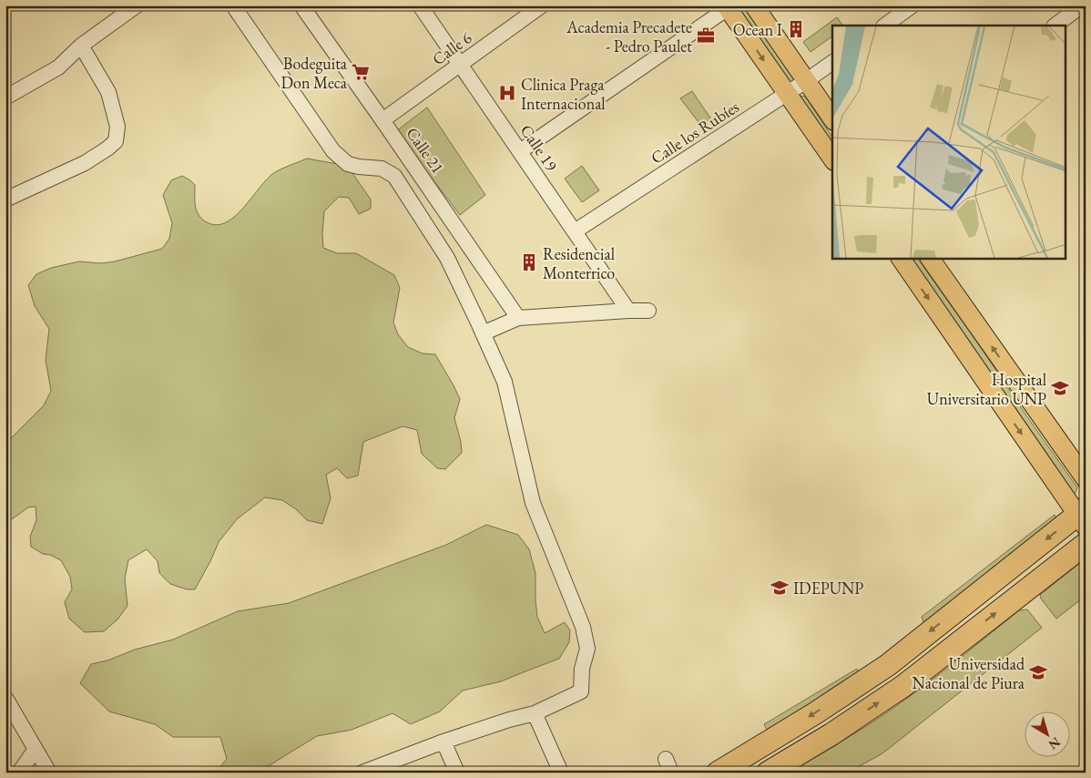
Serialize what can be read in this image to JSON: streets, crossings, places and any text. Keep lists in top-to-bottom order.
{
  "streets": {
    "street": [
      "Calle 6",
      "Calle los Rubíes",
      "Calle 19",
      "Calle 21"
    ]
  },
  "crossings": [
    ["Calle 6", "Calle 19"],
    ["Calle 6", "Calle 21"],
    ["Calle los Rubíes", "Calle 19"]
  ],
  "places": {
    "building": ["Ocean I", "Residencial Monterrico"],
    "office": ["Academia Precadete - Pedro Paulet"],
    "supermarket": ["Bodeguita Don Meca"],
    "hospital": ["Clinica Praga Internacional"],
    "school or university": ["Hospital Universitario UNP", "IDEPUNP", "Universidad Nacional de Piura"]
  },
  "north": "bottom right"
}
